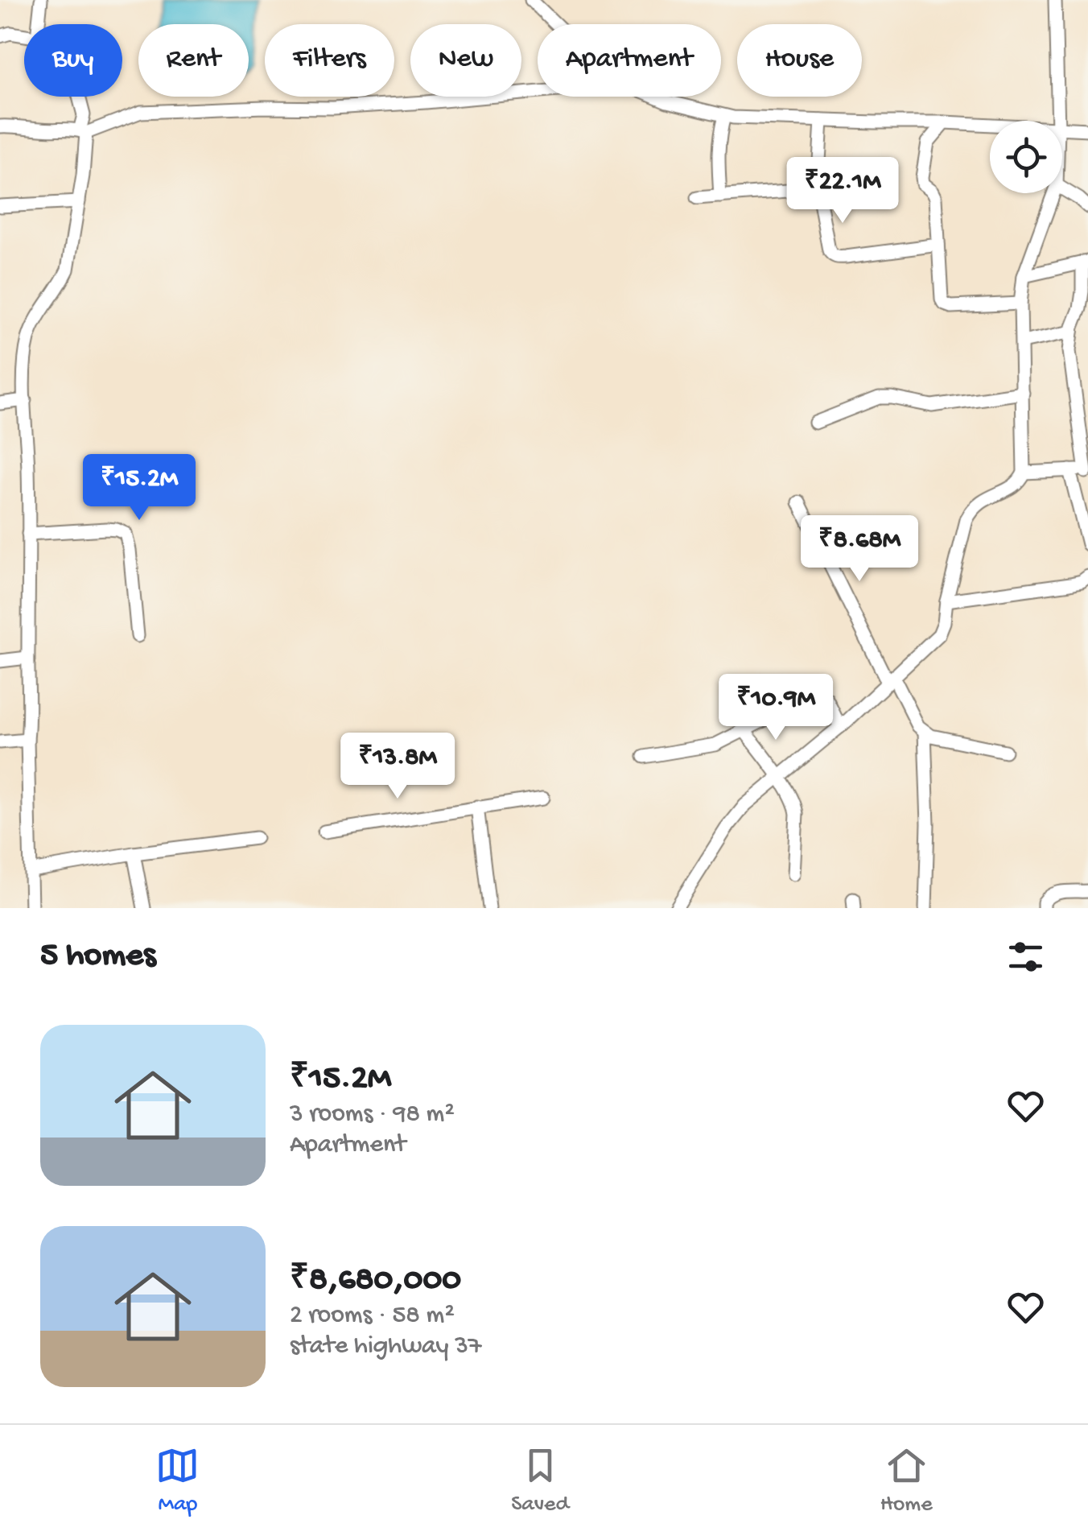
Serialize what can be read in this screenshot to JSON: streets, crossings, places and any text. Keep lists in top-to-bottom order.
{
  "page": {
    "chip": [
      "Buy",
      "Rent",
      "Filters",
      "New",
      "Apartment",
      "House"
    ],
    "price": [
      "₹22.1M",
      "₹15.2M",
      "₹8.68M",
      "₹10.9M",
      "₹13.8M"
    ],
    "heading": "5 homes",
    "list": [
      {
        "name": "₹15.2M",
        "note": "3 rooms · 98 m² · Apartment"
      },
      {
        "name": "₹8,680,000",
        "note": "2 rooms · 58 m² · state highway 37"
      }
    ],
    "tabs": ["Map", "Saved", "Home"]
  }
}
